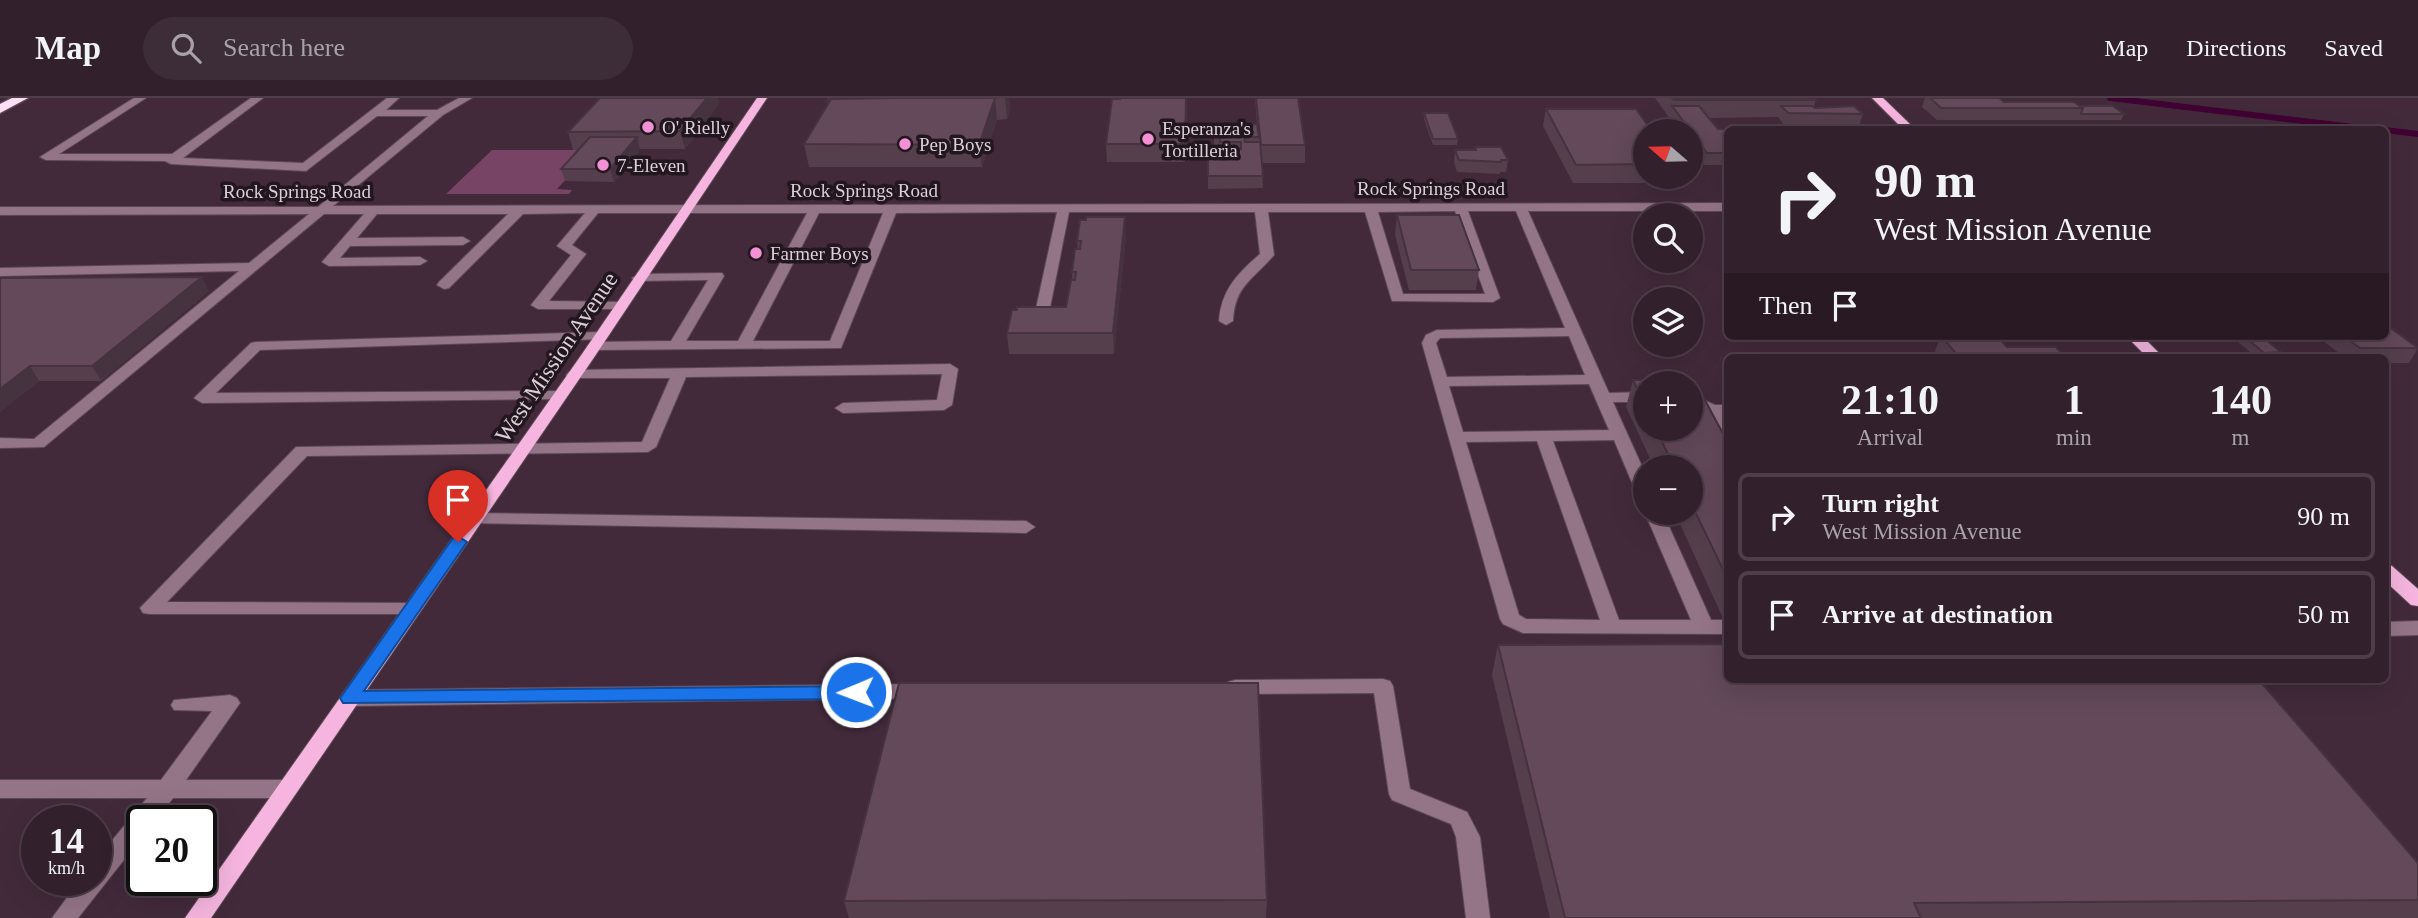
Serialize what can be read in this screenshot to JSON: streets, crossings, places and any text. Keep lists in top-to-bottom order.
{
  "streets": {
    "main road": ["West Mission Avenue"],
    "street": ["Rock Springs Road"]
  },
  "crossings": [
    ["Rock Springs Road", "West Mission Avenue"]
  ],
  "places": [
    "O' Rielly",
    "Esperanza's Tortilleria",
    "Pep Boys",
    "7-Eleven",
    "Farmer Boys"
  ],
  "north": "left",
  "page": {
    "header": "Map",
    "search": "Search here",
    "nav": ["Map", "Directions", "Saved"],
    "map_buttons": ["+", "−"],
    "turn": ["90 m", "West Mission Avenue"],
    "then": "Then",
    "eta": [
      "21:10",
      "Arrival",
      "1",
      "min",
      "140",
      "m"
    ],
    "list": [
      {
        "name": "Turn right",
        "note": "West Mission Avenue",
        "value": "90 m"
      },
      {
        "name": "Arrive at destination",
        "value": "50 m"
      }
    ],
    "speed": "14 km/h",
    "limit": "20"
  }
}
